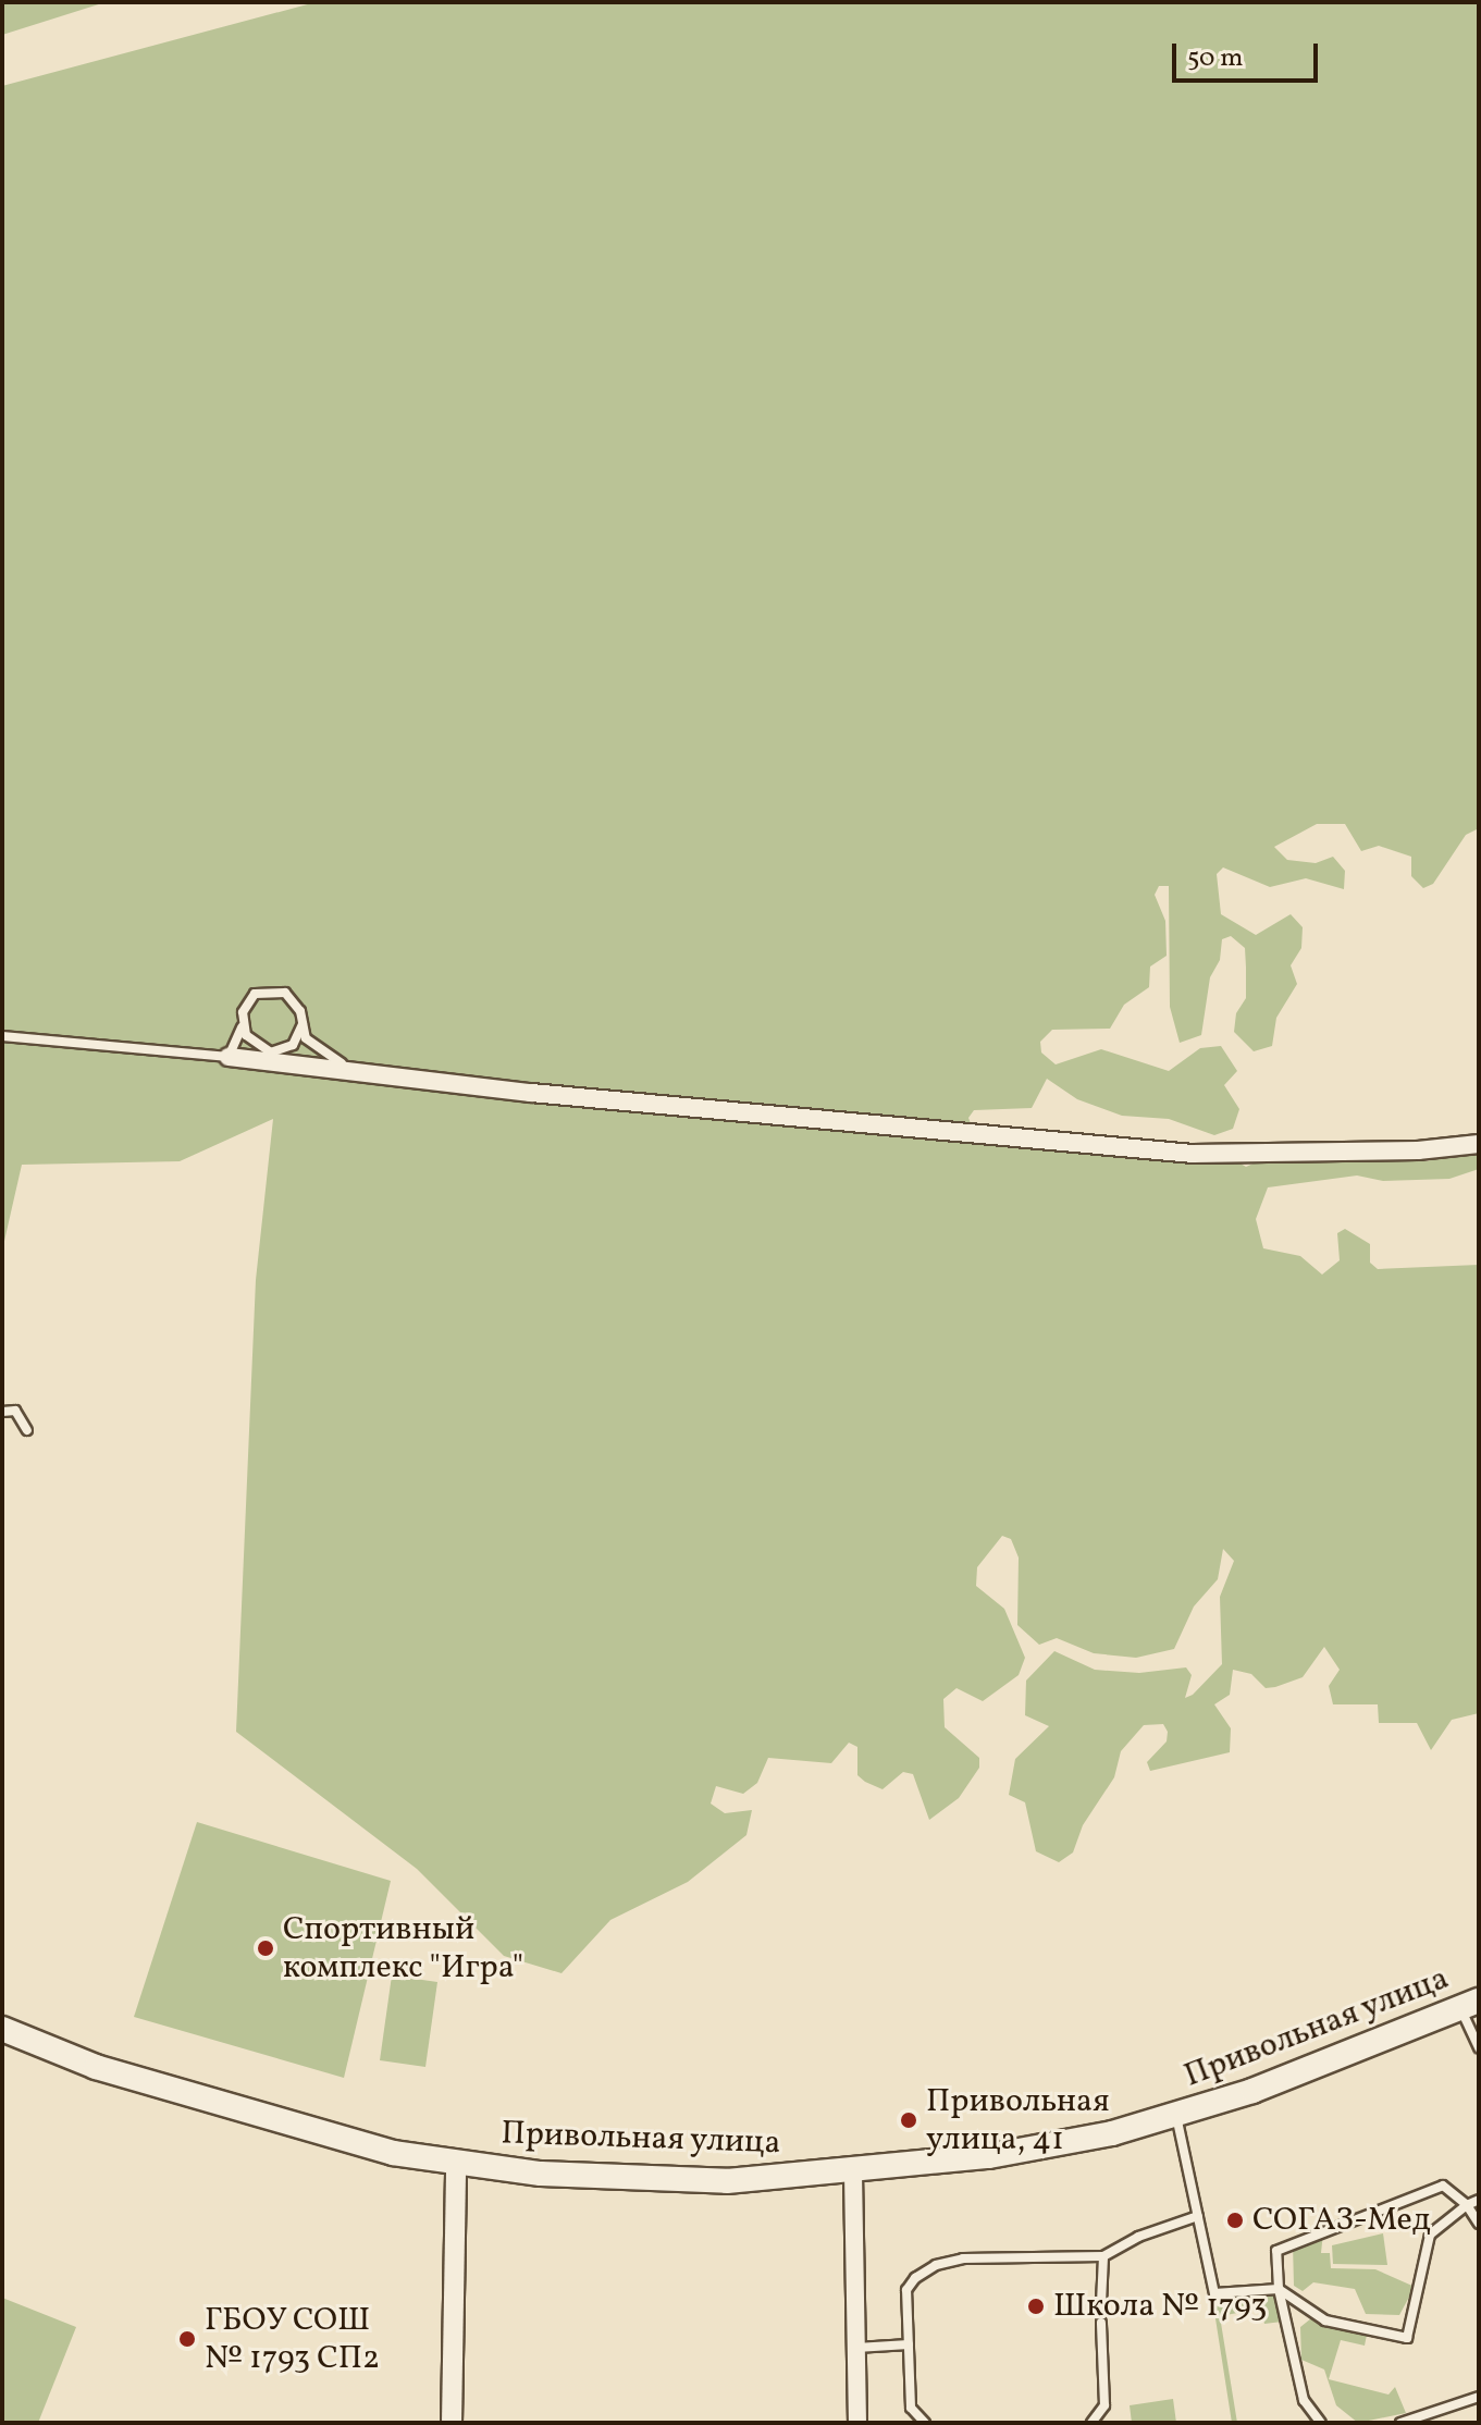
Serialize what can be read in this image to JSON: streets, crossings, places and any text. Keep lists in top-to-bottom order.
{
  "streets": {
    "main road": ["Привольная улица"]
  },
  "places": [
    "Спортивный комплекс \"Игра\"",
    "Привольная улица, 41",
    "СОГАЗ-Мед",
    "Школа № 1793",
    "ГБОУ СОШ № 1793 СП2"
  ],
  "scale_bar": "50 m"
}
